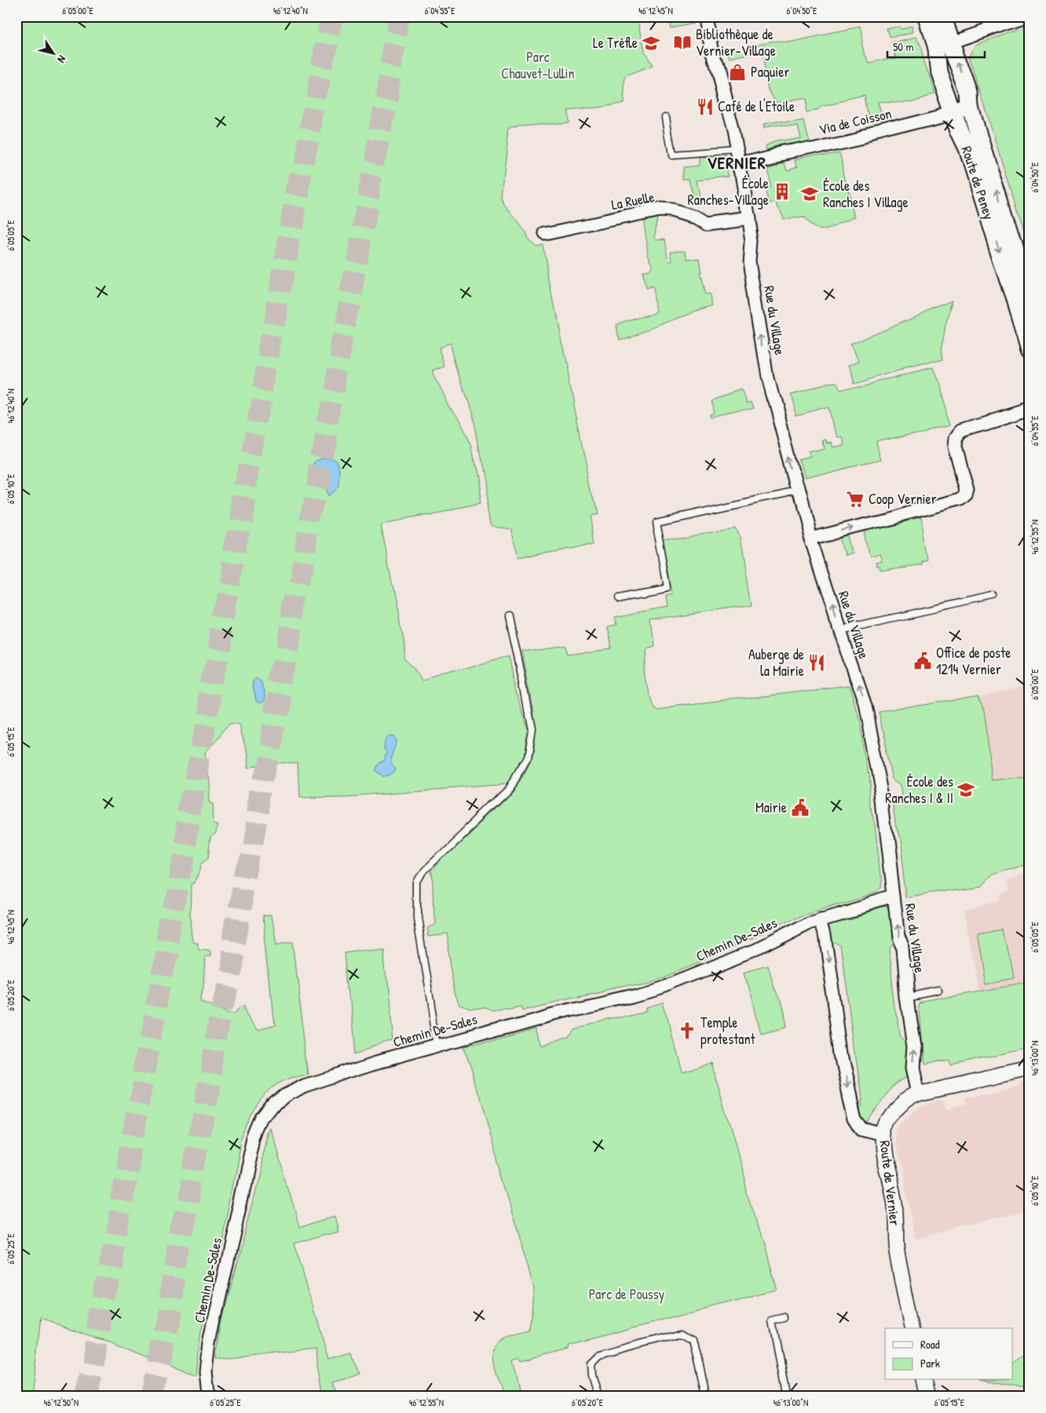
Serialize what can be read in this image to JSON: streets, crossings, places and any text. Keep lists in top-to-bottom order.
{
  "streets": {
    "main road": ["Route de Peney"],
    "street": [
      "Via de Coisson",
      "La Ruelle",
      "Rue du Village",
      "Chemin De-Sales",
      "Route de Vernier"
    ]
  },
  "crossings": [
    ["Via de Coisson", "Route de Peney"],
    ["Via de Coisson", "Rue du Village"],
    ["La Ruelle", "Rue du Village"],
    ["Rue du Village", "Chemin De-Sales"],
    ["Rue du Village", "Route de Vernier"]
  ],
  "one_way": ["Rue du Village"],
  "districts": ["VERNIER"],
  "parks": ["Parc Chauvet-Lullin", "Parc de Poussy"],
  "places": {
    "library": ["Bibliothèque de Vernier-Village"],
    "school or university": ["Le Trèfle", "École des Ranches I Village", "École des Ranches I & II"],
    "shop": ["Paquier"],
    "restaurant": ["Café de l'Etoile", "Auberge de la Mairie"],
    "building": ["École Ranches-Village"],
    "supermarket": ["Coop Vernier"],
    "public building": ["Office de poste 1214 Vernier", "Mairie"],
    "church": ["Temple protestant"]
  },
  "legend": ["Road", "Park"],
  "scale_bar": "50 m",
  "north": "bottom right",
  "coordinates": [
    "6°05'00\"E",
    "46°12'40\"N",
    "6°04'55\"E",
    "46°12'45\"N",
    "6°04'50\"E",
    "6°05'05\"E",
    "6°05'10\"E",
    "46°12'55\"N",
    "6°05'15\"E",
    "6°05'20\"E",
    "46°13'00\"N",
    "6°05'25\"E",
    "46°12'50\"N"
  ]
}
